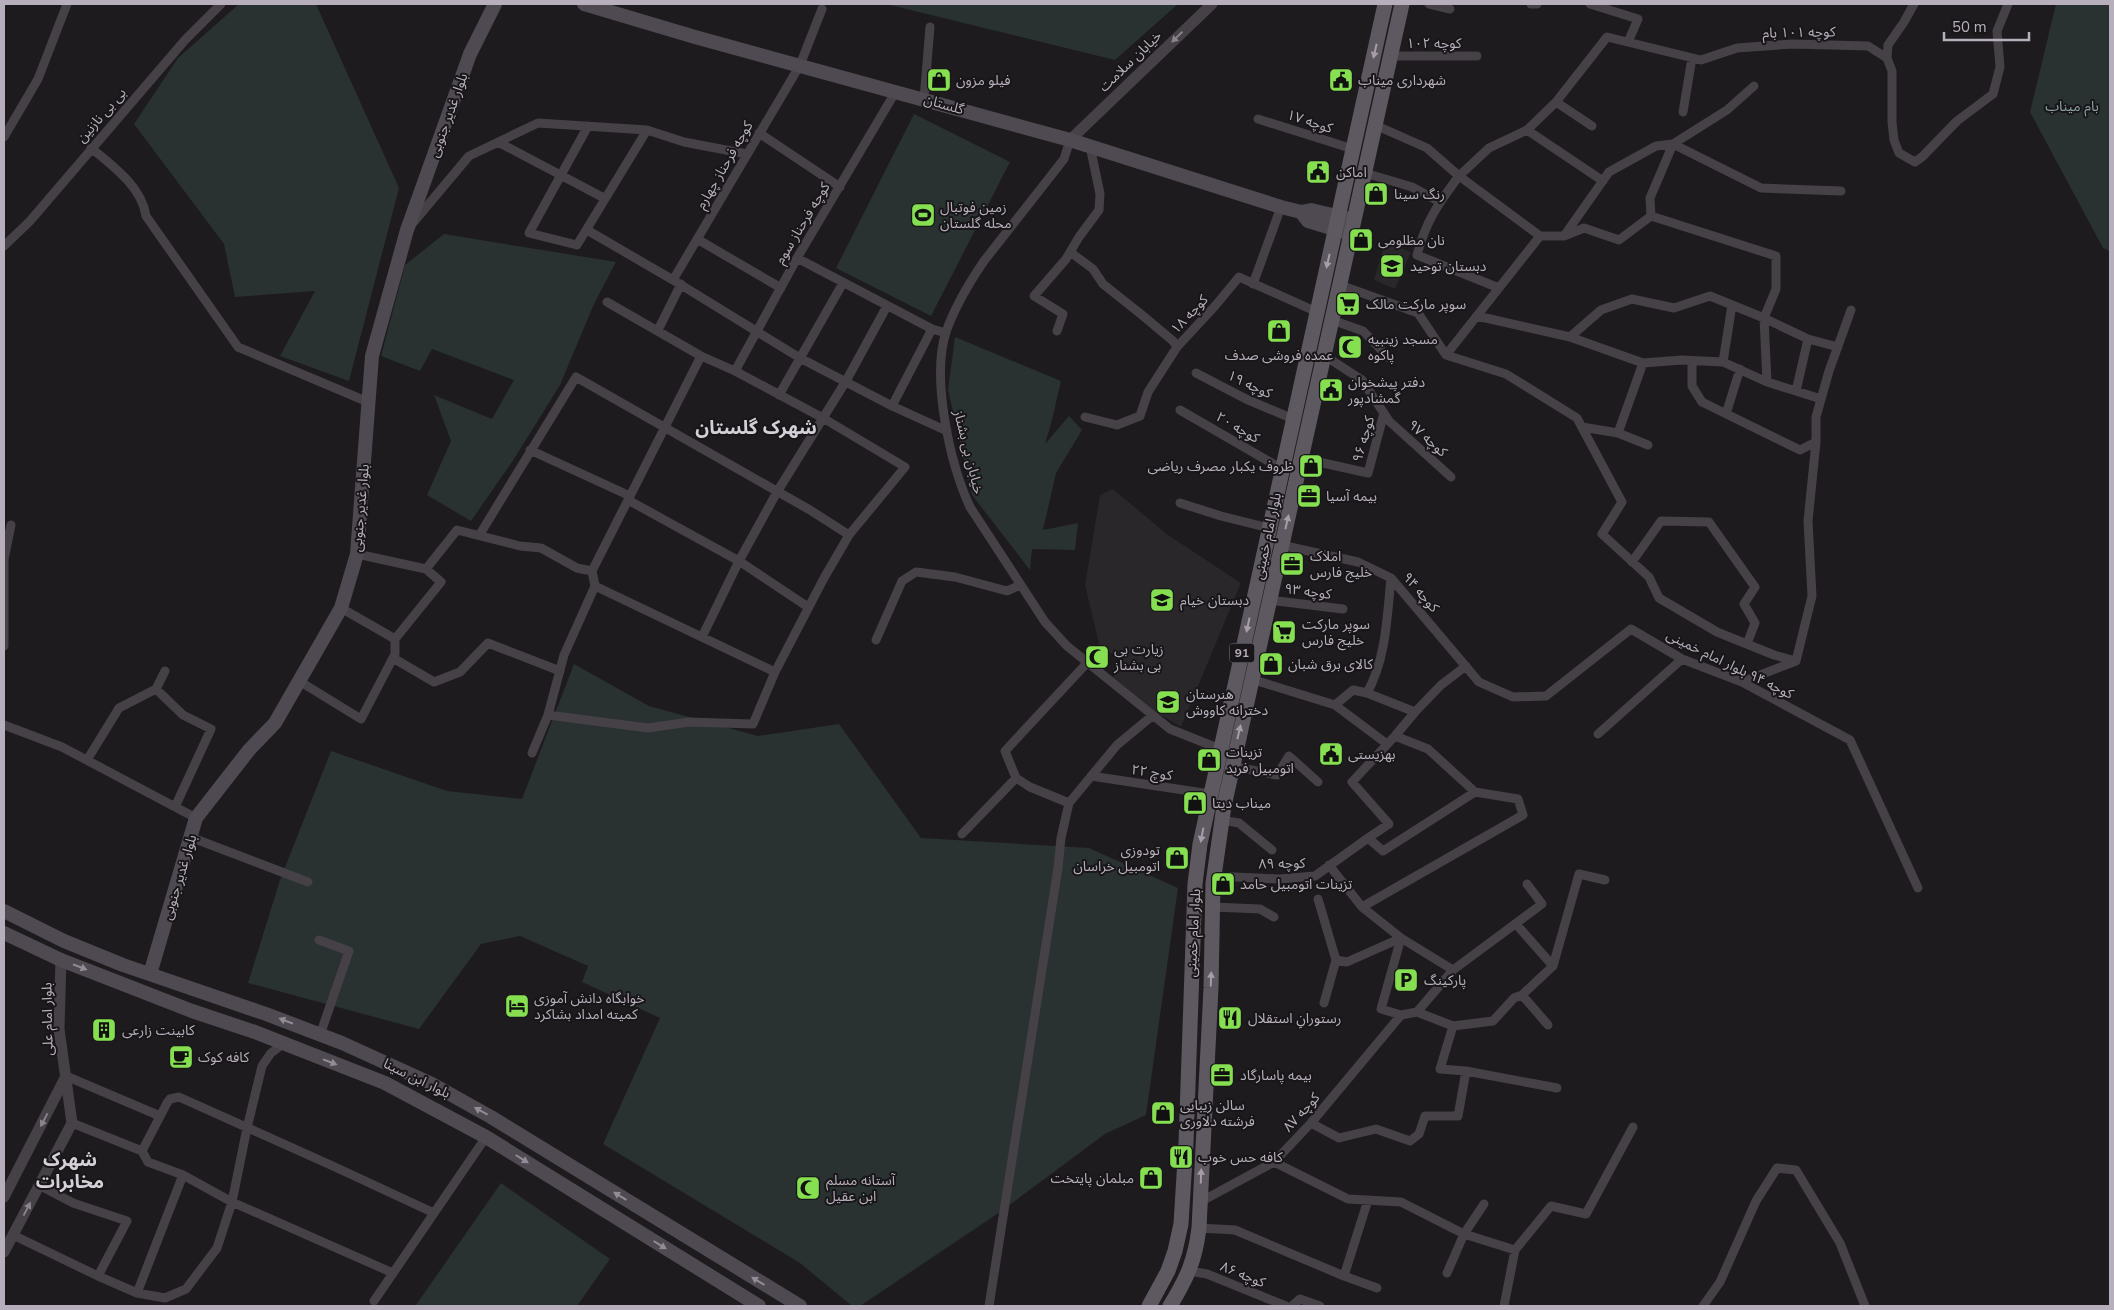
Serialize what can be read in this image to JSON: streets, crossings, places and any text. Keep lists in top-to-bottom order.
{
  "streets": {
    "main road": [
      "گلستان",
      "بلوار غدیر جنوبی",
      "بلوار امام خمینی",
      "91",
      "بلوار ابن سینا"
    ],
    "street": [
      "کوچه ۱۰۱ بام",
      "کوچه ۱۰۲",
      "خیابان سلامت",
      "بی بی نازنین",
      "کوچه ۱۷",
      "کوچه فرحناز چهارم",
      "کوچه فرحناز سوم",
      "کوچه ۱۸",
      "کوچه ۱۹",
      "کوچه ۲۰",
      "کوچه ۹۷",
      "کوچه ۹۶",
      "خیابان بی بشناز",
      "کوچه ۹۳",
      "کوچه ۹۴",
      "کوچه ۹۴ بلوار امام خمینی",
      "کوچ ۲۲",
      "کوچه ۸۹",
      "بلوار امام علی",
      "کوچه ۸۷",
      "کوچه ۸۶"
    ]
  },
  "crossings": [
    ["کوچه ۱۰۲", "بلوار امام خمینی"],
    ["خیابان سلامت", "گلستان"],
    ["خیابان سلامت", "خیابان بی بشناز"],
    ["گلستان", "کوچه فرحناز چهارم"],
    ["گلستان", "کوچه فرحناز سوم"],
    ["گلستان", "خیابان بی بشناز"],
    ["گلستان", "بلوار امام خمینی"],
    ["بلوار غدیر جنوبی", "بلوار ابن سینا"],
    ["کوچه ۱۷", "بلوار امام خمینی"],
    ["کوچه ۱۸", "بلوار امام خمینی"],
    ["کوچه ۱۹", "بلوار امام خمینی"],
    ["کوچه ۲۰", "بلوار امام خمینی"],
    ["کوچه ۹۷", "کوچه ۹۶"],
    ["کوچه ۹۷", "بلوار امام خمینی"],
    ["کوچه ۹۶", "بلوار امام خمینی"],
    ["خیابان بی بشناز", "بلوار امام خمینی"],
    ["بلوار امام خمینی", "کوچه ۹۳"],
    ["بلوار امام خمینی", "کوچه ۹۴"],
    ["بلوار امام خمینی", "کوچ ۲۲"],
    ["بلوار امام خمینی", "کوچه ۸۹"],
    ["بلوار امام خمینی", "کوچه ۸۷"],
    ["بلوار امام خمینی", "کوچه ۸۶"],
    ["کوچه ۹۴", "کوچه ۹۴ بلوار امام خمینی"],
    ["بلوار امام علی", "بلوار ابن سینا"]
  ],
  "one_way": ["خیابان سلامت"],
  "districts": ["شهرک گلستان", "شهرک مخابرات"],
  "parks": ["بام میناب"],
  "places": {
    "shop": [
      "فیلو مزون",
      "رنگ سینا",
      "نان مظلومی",
      "عمده فروشی صدف",
      "ظروف یکبار مصرف ریاضی",
      "کالای برق شبان",
      "تزینات اتومبیل فربد",
      "میناب دیتا",
      "تودوزی اتومبیل خراسان",
      "تزینات اتومبیل حامد",
      "سالن زیبایی فرشته دلاوری",
      "مبلمان پایتخت"
    ],
    "public building": [
      "شهرداری میناب",
      "اماکن",
      "دفتر پیشخوان گمشادپور",
      "بهزیستی"
    ],
    "sports": ["زمین فوتبال محله گلستان"],
    "school or university": ["دبستان توحید", "دبستان خیام", "هنرستان دخترانه کاووش"],
    "supermarket": ["سوپر مارکت مالک", "سوپر مارکت خلیج فارس"],
    "mosque": ["مسجد زینبیه پاکوه", "زیارت بی بی بشناز", "آستانه مسلم ابن عقیل"],
    "office": ["بیمه آسیا", "املاک خلیج فارس", "بیمه پاسارگاد"],
    "parking": ["پارکینگ"],
    "hotel": ["خوابگاه دانش آموزی کمیته امداد بشاکرد"],
    "restaurant": ["رستورانِ استقلال", "کافه حس خوب"],
    "building": ["کابینت زارعی"],
    "cafe": ["کافه کوک"]
  },
  "scale_bar": "50 m"
}
